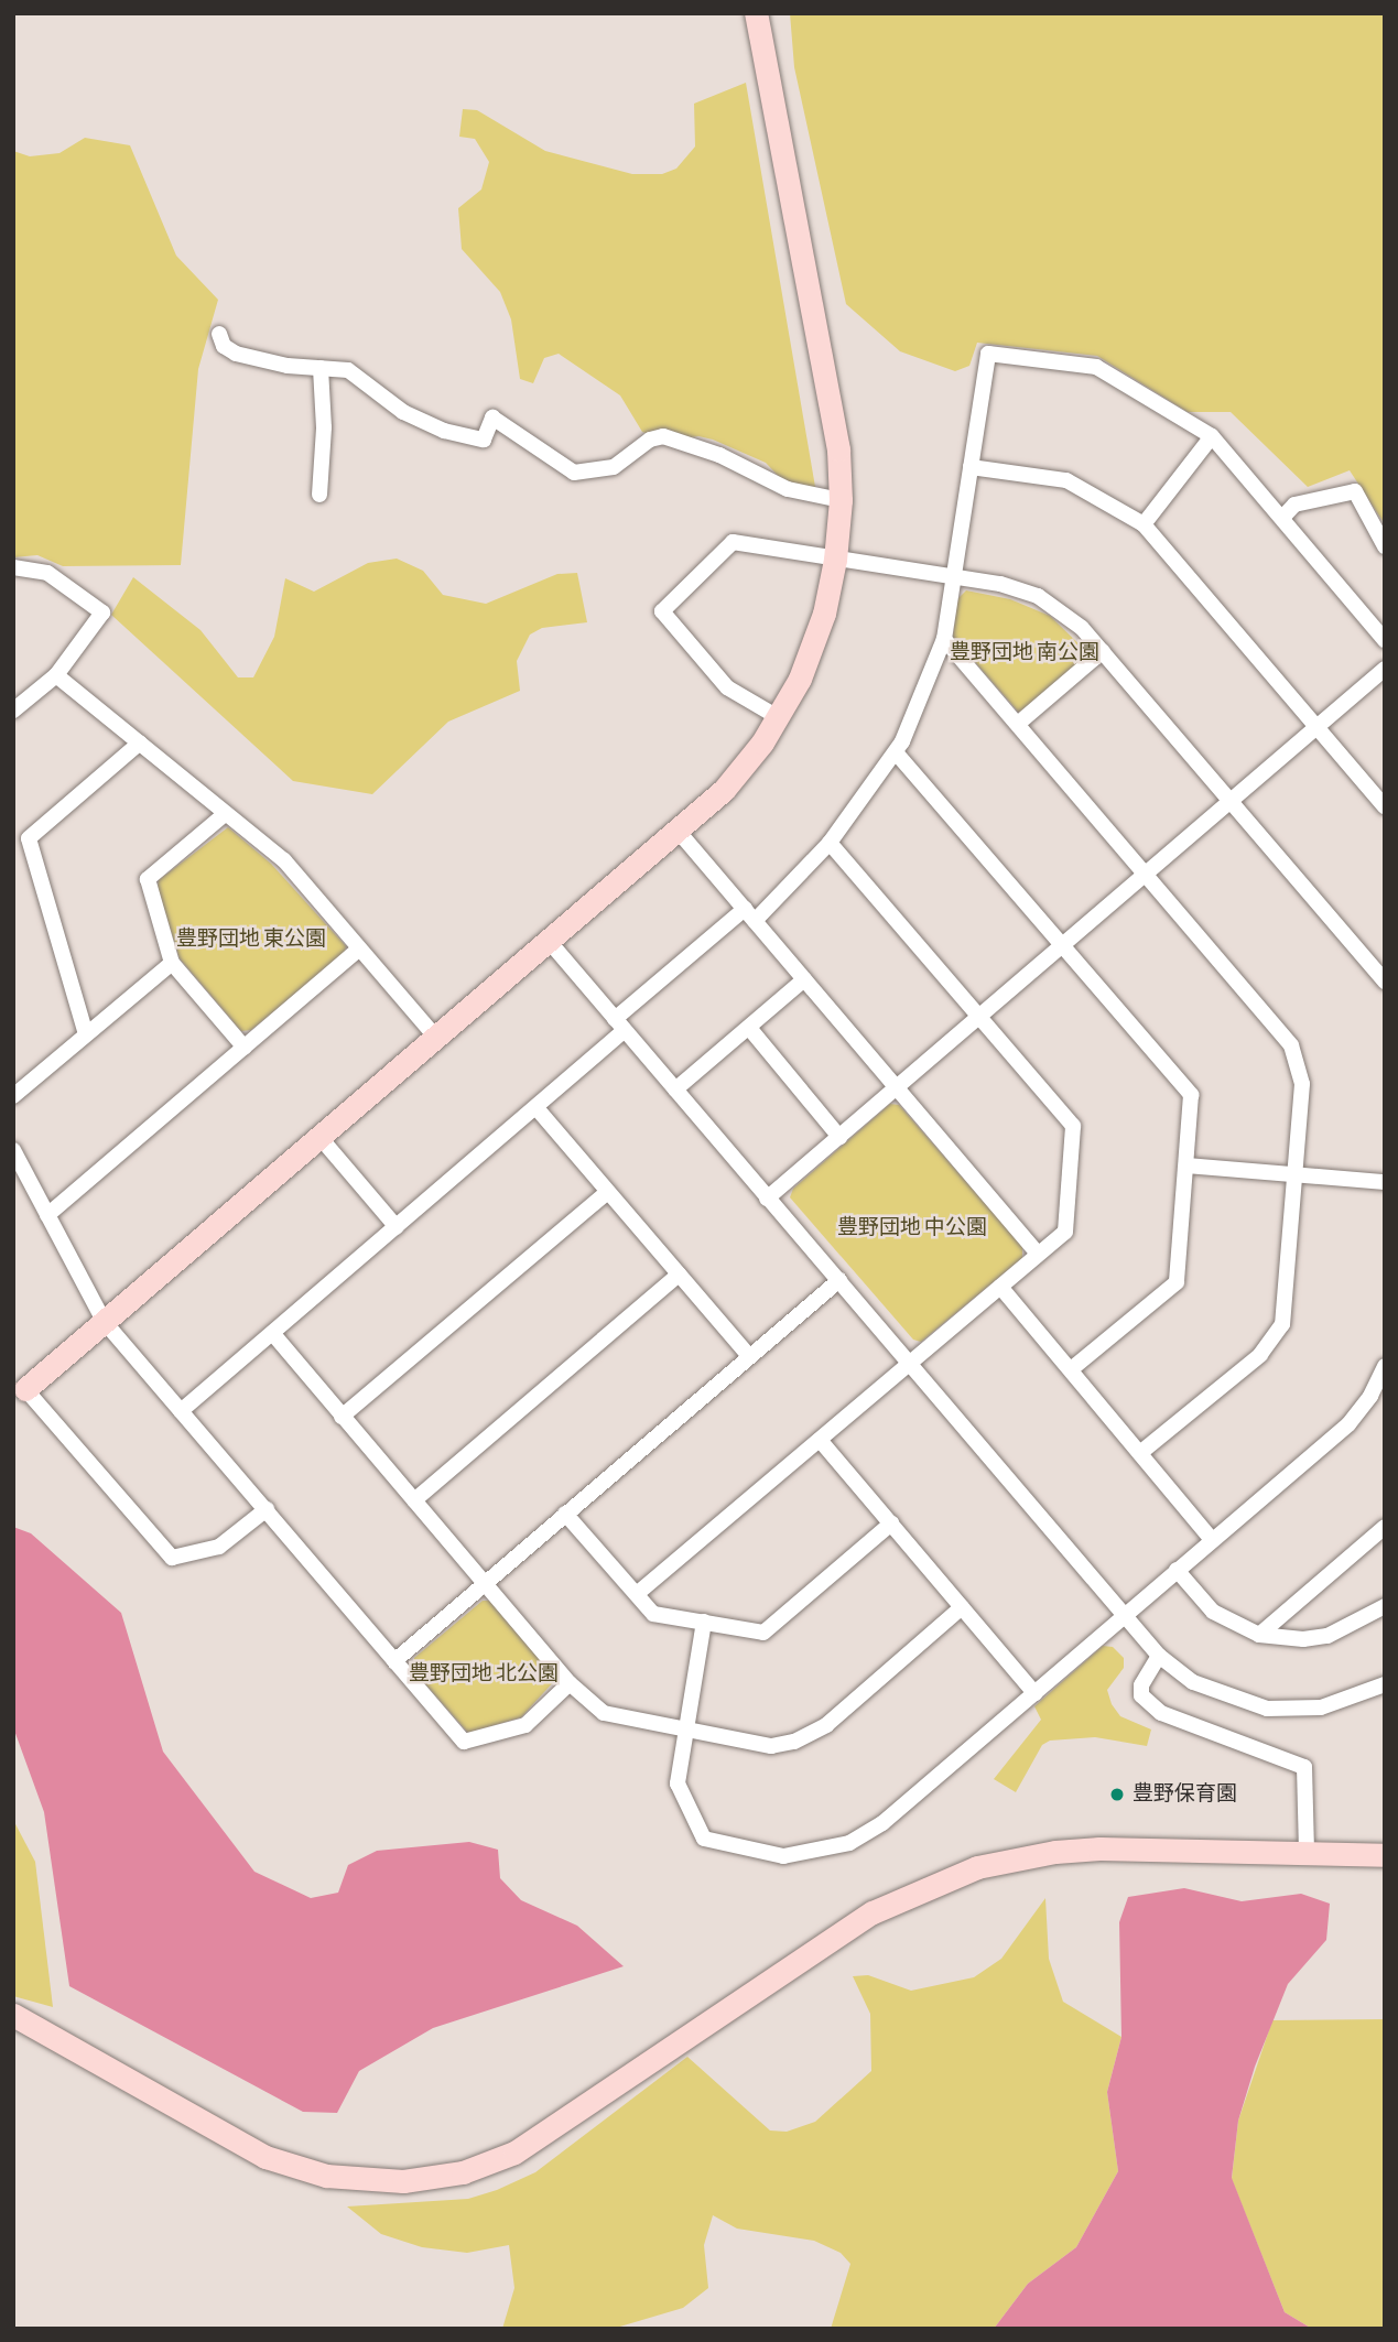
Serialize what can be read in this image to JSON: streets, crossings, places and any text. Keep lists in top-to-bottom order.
{
  "parks": [
    "豊野団地 南公園",
    "豊野団地 東公園",
    "豊野団地 中公園",
    "豊野団地 北公園"
  ],
  "places": ["豊野保育園"]
}
